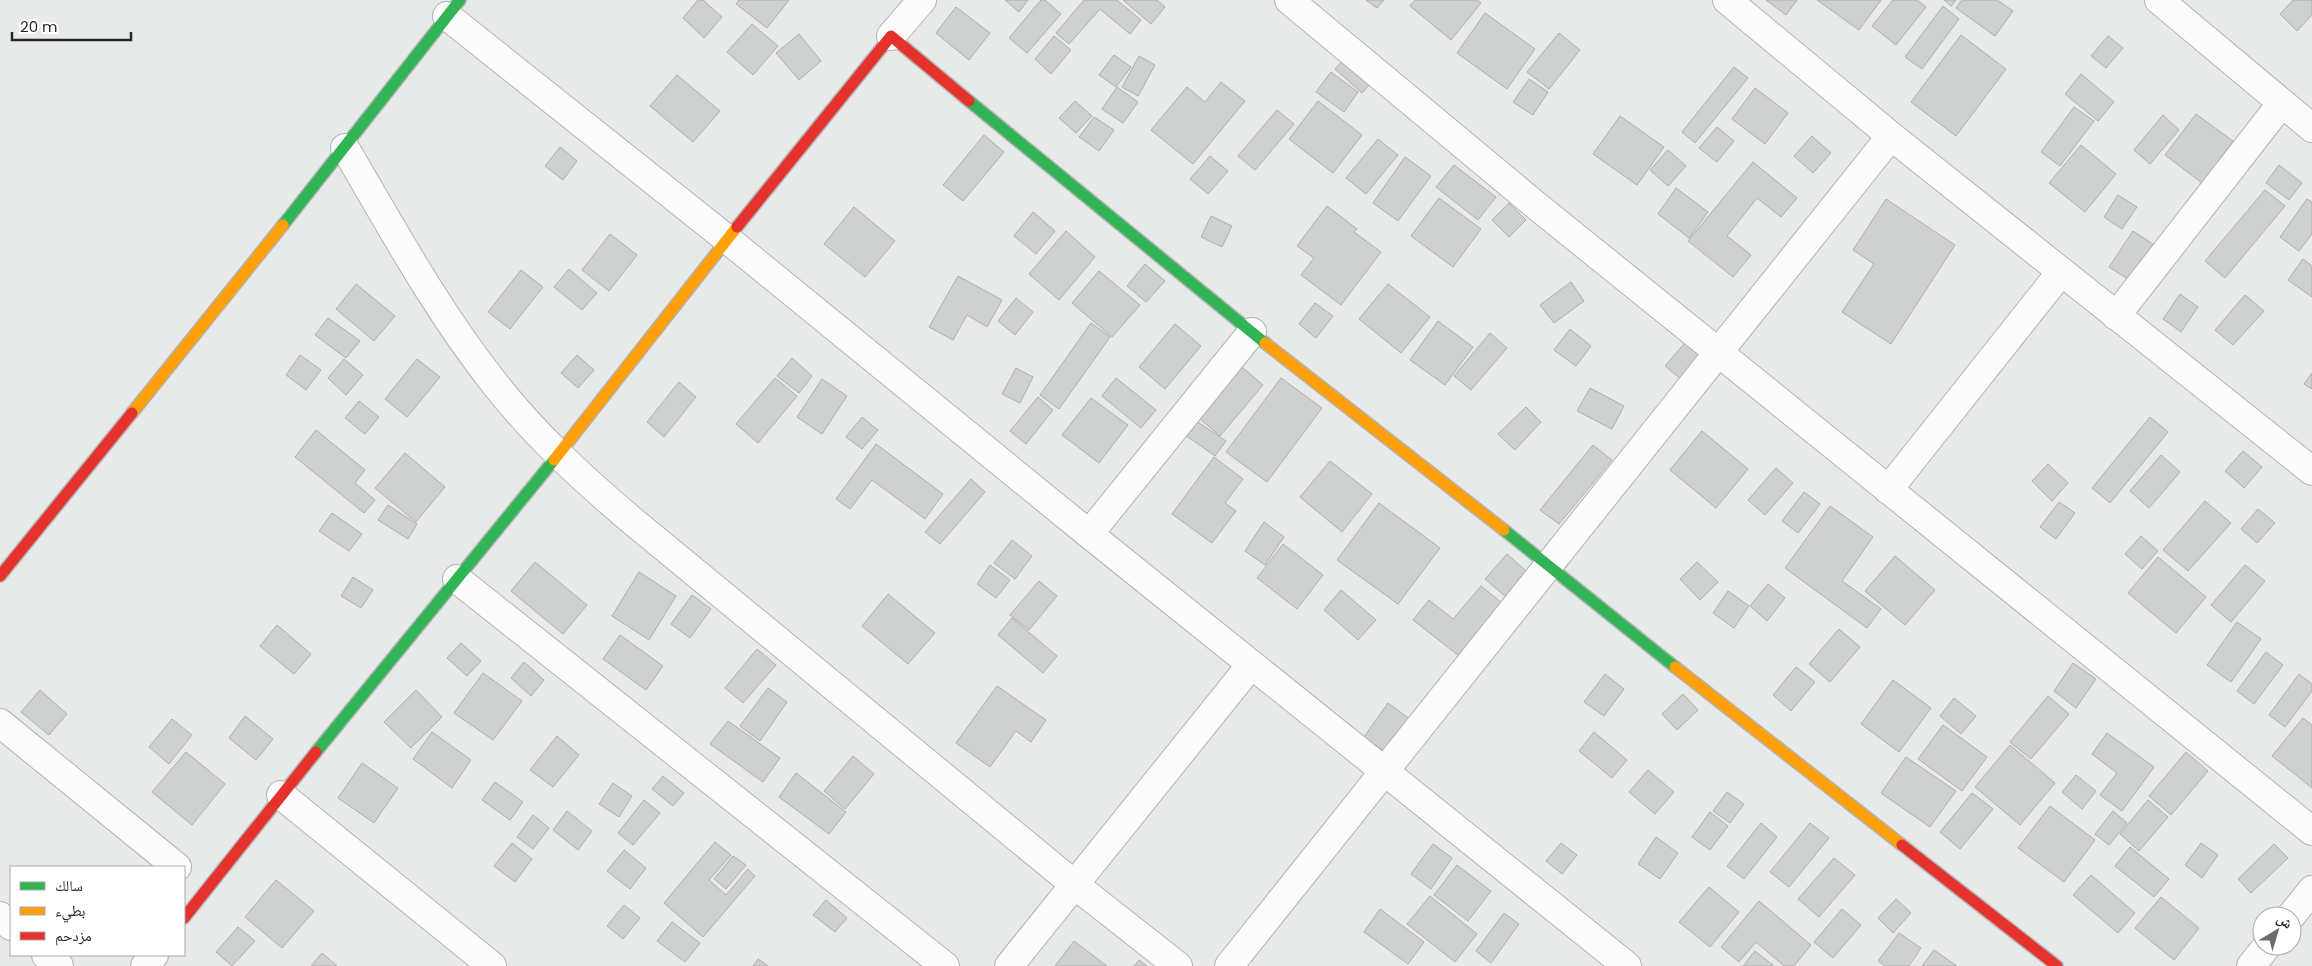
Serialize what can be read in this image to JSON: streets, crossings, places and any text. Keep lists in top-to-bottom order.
{
  "legend": ["سالك", "بطيء", "مزدحم"],
  "scale_bar": "20 m",
  "north": "top right"
}
